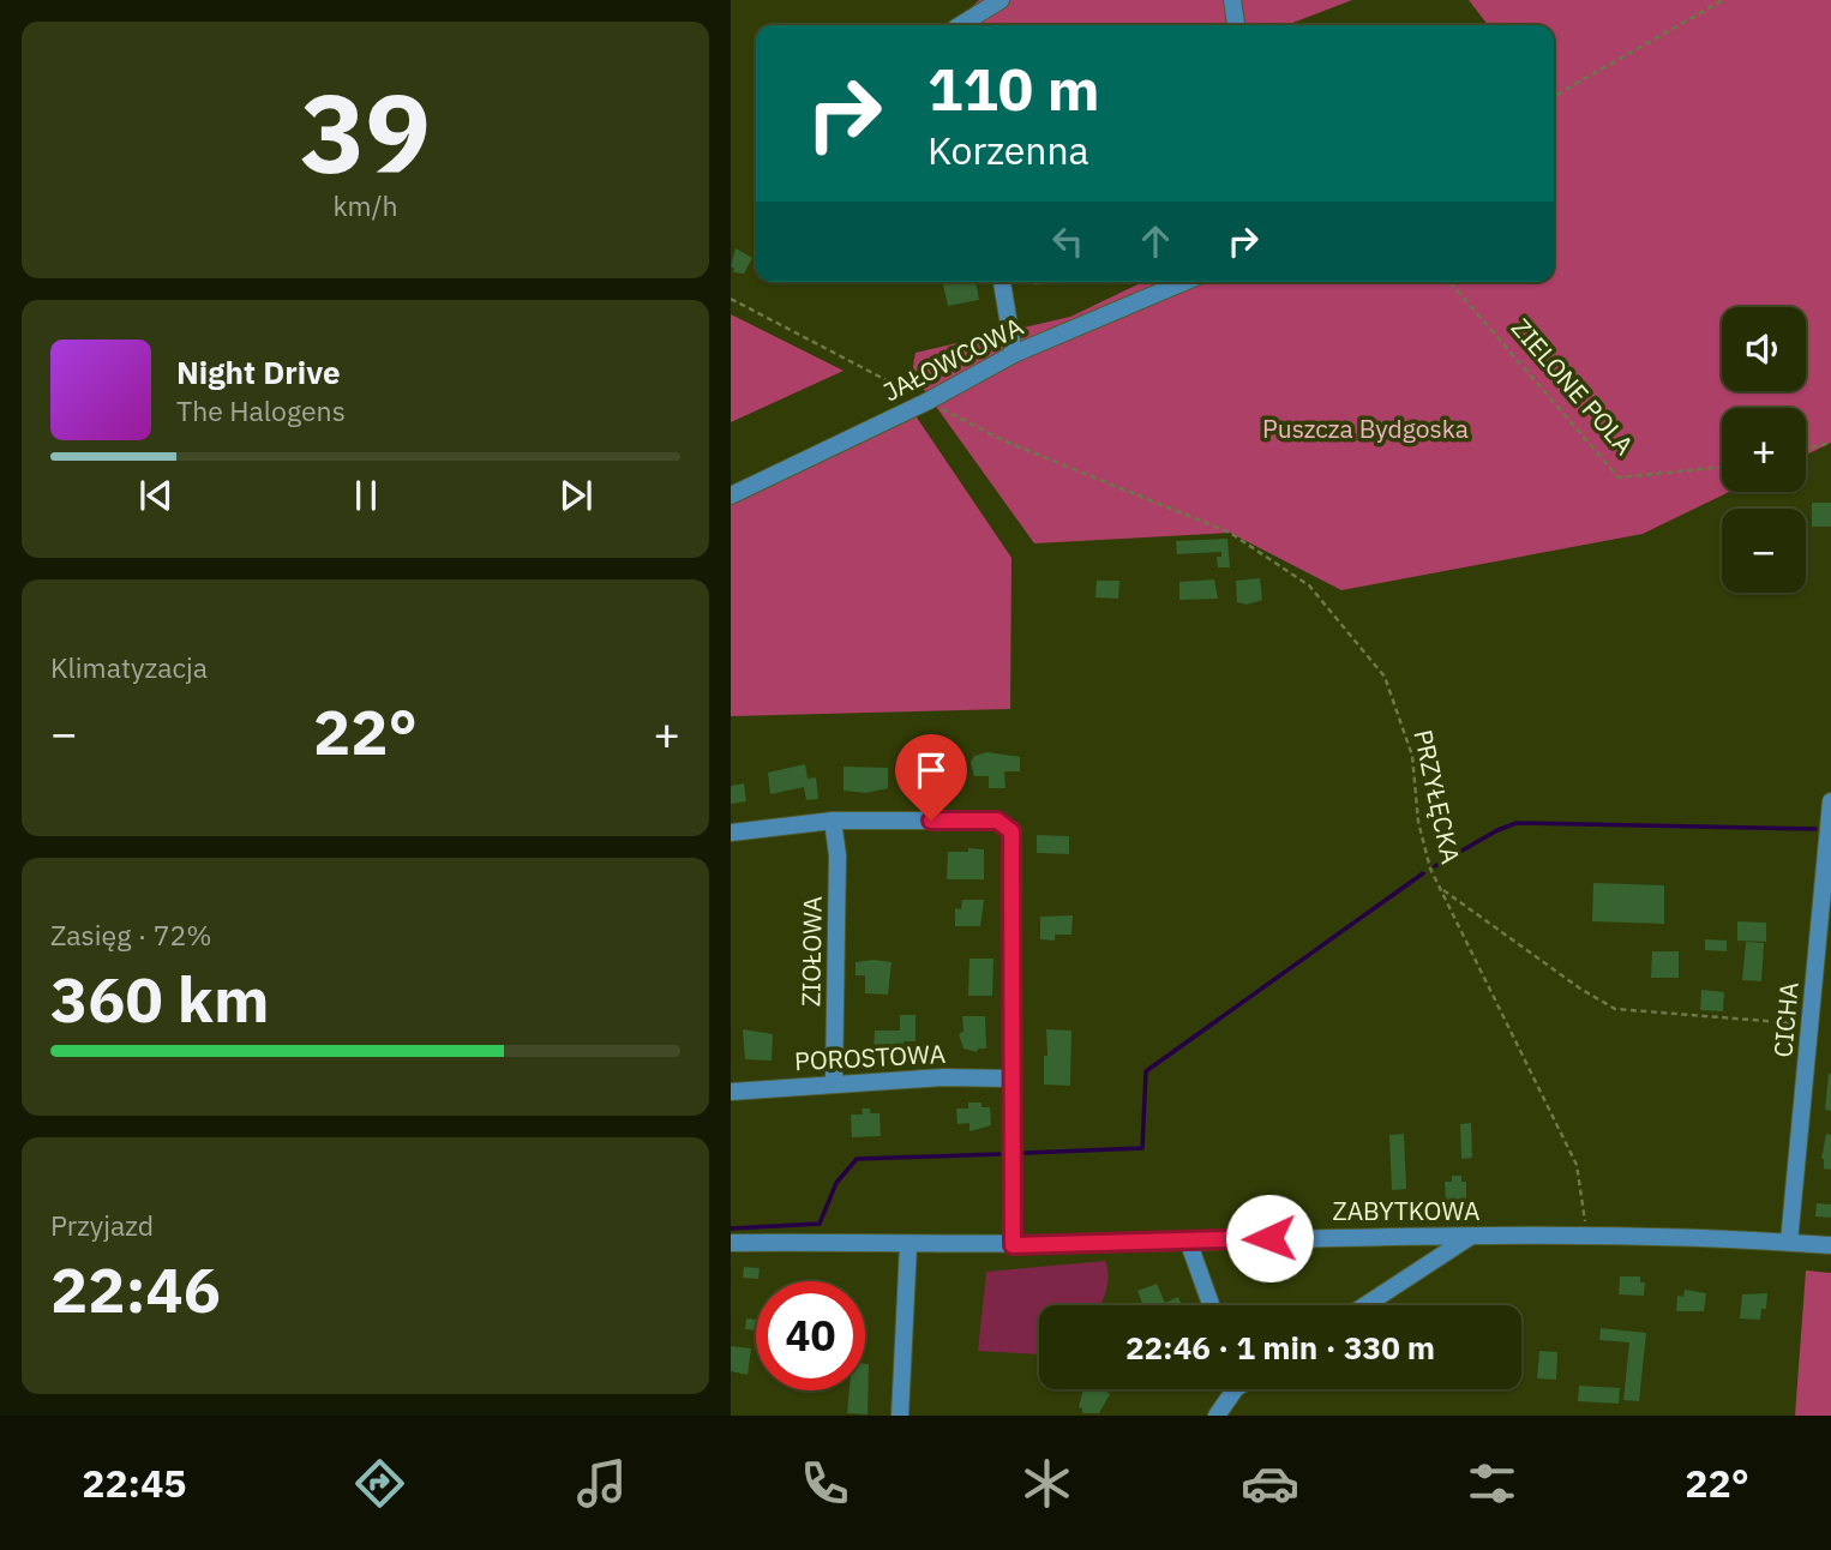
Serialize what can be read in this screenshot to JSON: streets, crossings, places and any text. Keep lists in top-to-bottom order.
{
  "streets": {
    "street": [
      "JAŁOWCOWA",
      "ZIOŁOWA",
      "CICHA",
      "POROSTOWA",
      "ZABYTKOWA"
    ],
    "path": ["ZIELONE POLA", "PRZYŁĘCKA"]
  },
  "crossings": [
    ["JAŁOWCOWA", "PRZYŁĘCKA"],
    ["PRZYŁĘCKA", "ZABYTKOWA"],
    ["ZIOŁOWA", "POROSTOWA"],
    ["CICHA", "ZABYTKOWA"]
  ],
  "parks": ["Puszcza Bydgoska"],
  "page": {
    "tile": [
      ["39", "km/h"],
      "Klimatyzacja",
      ["Zasięg · 72%", "360 km"],
      ["Przyjazd", "22:46"]
    ],
    "turn": ["110 m", "Korzenna"],
    "map_buttons": ["+", "−"],
    "song": ["Night Drive", "The Halogens"],
    "heat": ["−", "22°", "+"],
    "limit": "40",
    "trip": "22:46 · 1 min · 330 m",
    "tabs": ["22:45", "22°"]
  }
}
